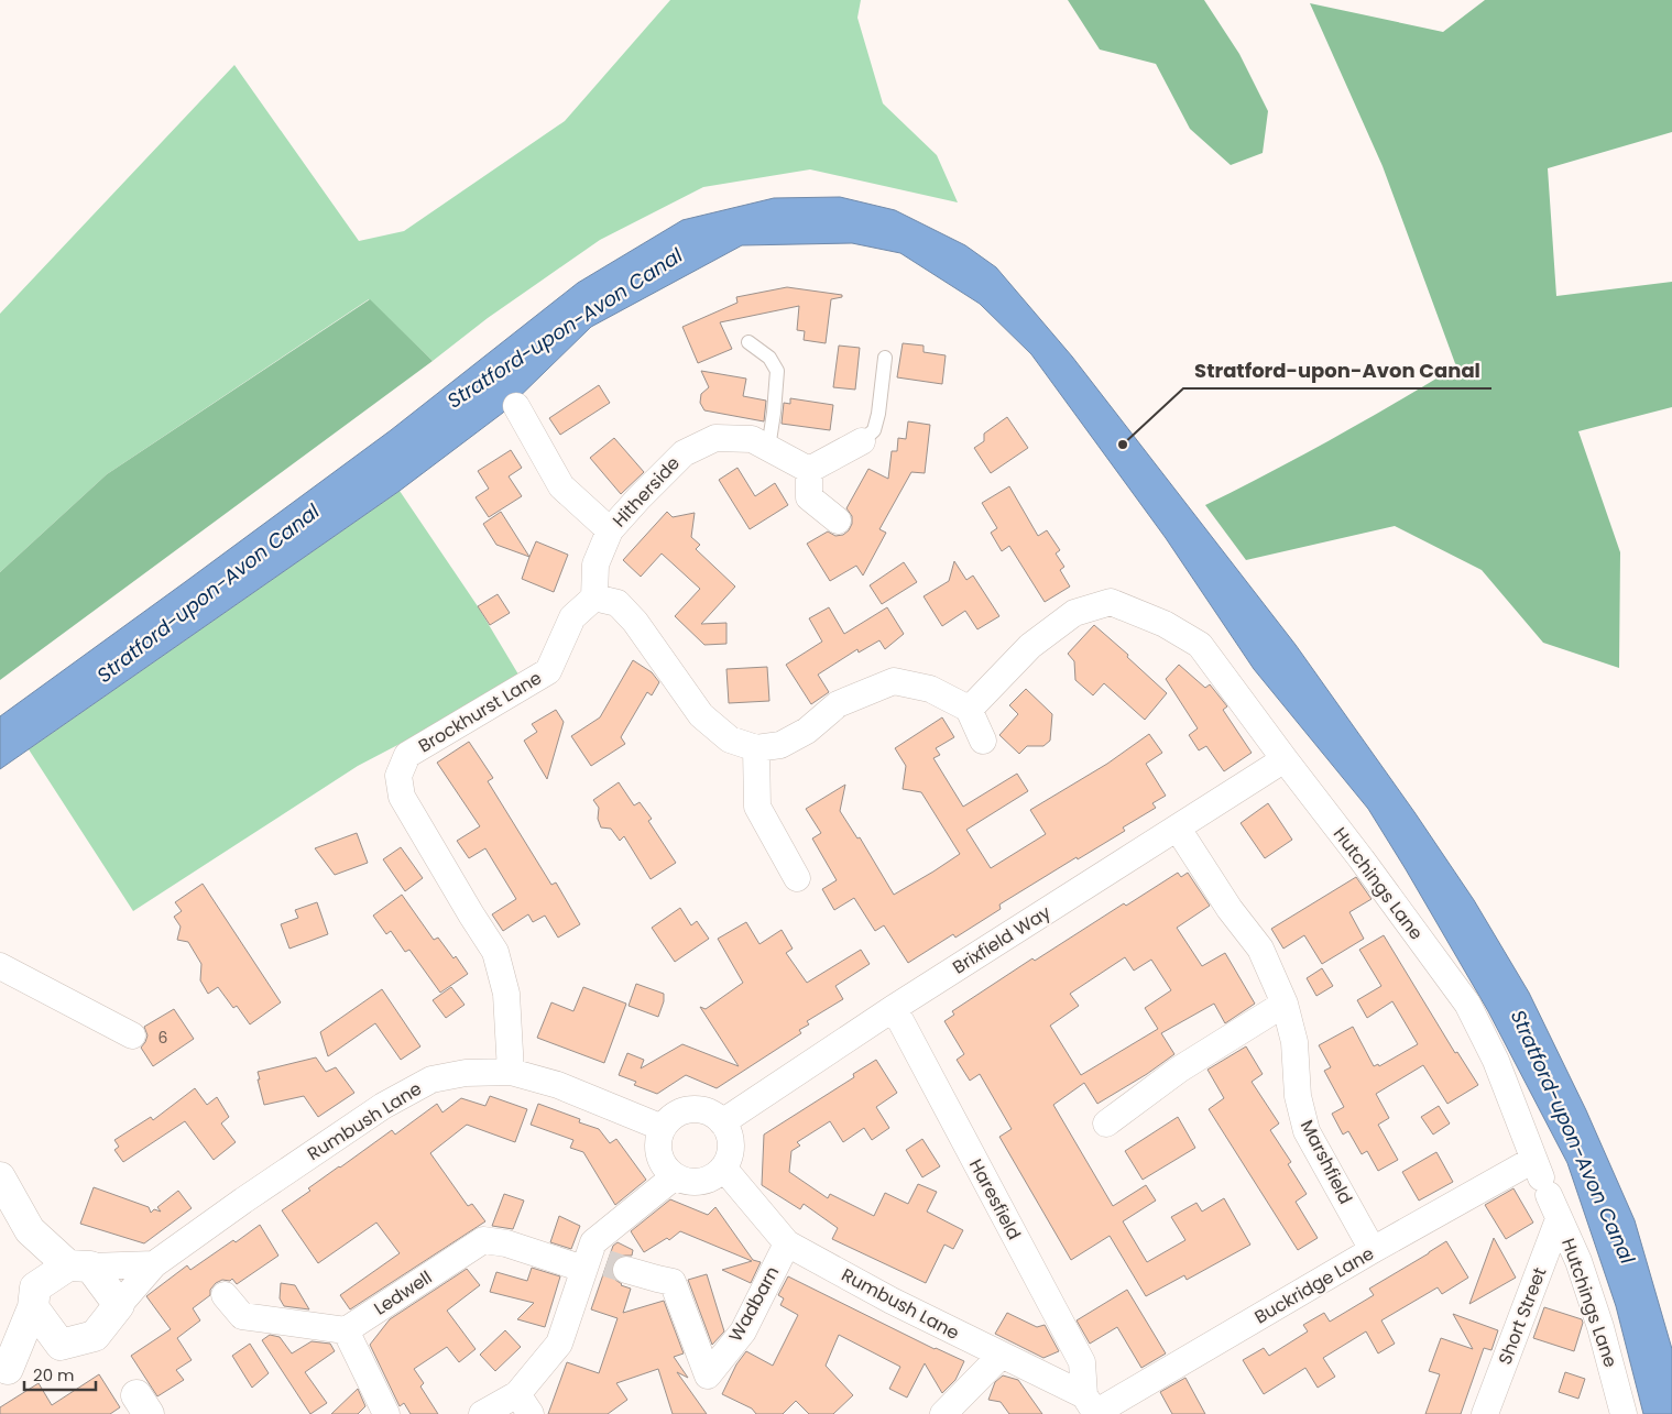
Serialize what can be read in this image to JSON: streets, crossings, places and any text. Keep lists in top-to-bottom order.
{
  "streets": {
    "street": [
      "Hitherside",
      "Brockhurst Lane",
      "Hutchings Lane",
      "Brixfield Way",
      "Rumbush Lane",
      "Marshfield",
      "Haresfield",
      "Buckridge Lane",
      "Ledwell",
      "Wadbarn",
      "Short Street"
    ]
  },
  "crossings": [
    ["Hitherside", "Brockhurst Lane"],
    ["Brockhurst Lane", "Rumbush Lane"],
    ["Hutchings Lane", "Brixfield Way"],
    ["Hutchings Lane", "Buckridge Lane"],
    ["Hutchings Lane", "Short Street"],
    ["Brixfield Way", "Rumbush Lane"],
    ["Brixfield Way", "Marshfield"],
    ["Brixfield Way", "Haresfield"],
    ["Rumbush Lane", "Haresfield"],
    ["Rumbush Lane", "Buckridge Lane"],
    ["Rumbush Lane", "Wadbarn"],
    ["Marshfield", "Buckridge Lane"],
    ["Haresfield", "Buckridge Lane"],
    ["Ledwell", "Wadbarn"]
  ],
  "water": ["Stratford-upon-Avon Canal"],
  "places": ["Stratford-upon-Avon Canal"],
  "house_numbers": ["6"],
  "scale_bar": "20 m"
}
